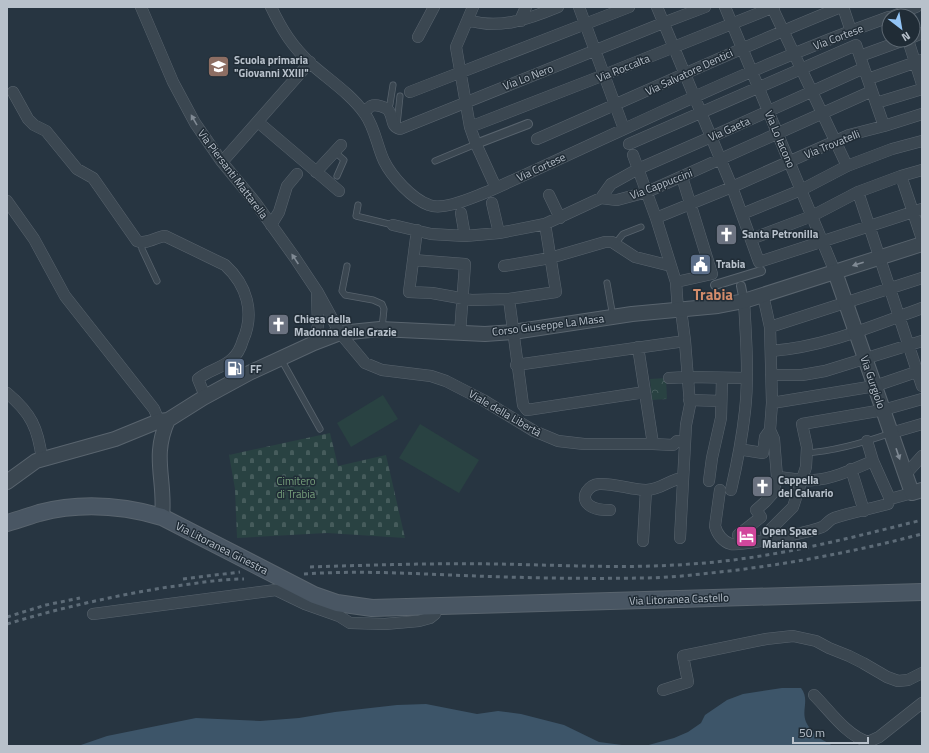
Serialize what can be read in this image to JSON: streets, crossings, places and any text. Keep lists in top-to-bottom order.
{
  "streets": {
    "main road": ["Via Litoranea Ginestra", "Via Litoranea Castello"],
    "street": [
      "Via Cortese",
      "Via Roccalta",
      "Via Salvatore Dentici",
      "Via Lo Nero",
      "Via Gaeta",
      "Via Lo Iacono",
      "Via Trovatelli",
      "Via Piersanti Mattarella",
      "Via Cappuccini",
      "Corso Giuseppe La Masa",
      "Via Gurgiolo",
      "Viale della Libertà"
    ]
  },
  "crossings": [
    ["Via Cortese", "Via Lo Iacono"],
    ["Via Roccalta", "Via Lo Iacono"],
    ["Via Salvatore Dentici", "Via Lo Iacono"],
    ["Via Gaeta", "Via Lo Iacono"],
    ["Via Gaeta", "Via Cappuccini"],
    ["Via Lo Iacono", "Via Trovatelli"],
    ["Via Lo Iacono", "Via Cappuccini"],
    ["Via Lo Iacono", "Corso Giuseppe La Masa"],
    ["Via Lo Iacono", "Via Gurgiolo"],
    ["Via Piersanti Mattarella", "Corso Giuseppe La Masa"],
    ["Via Piersanti Mattarella", "Viale della Libertà"],
    ["Corso Giuseppe La Masa", "Via Gurgiolo"],
    ["Corso Giuseppe La Masa", "Viale della Libertà"],
    ["Via Litoranea Ginestra", "Via Litoranea Castello"]
  ],
  "one_way": ["Via Piersanti Mattarella"],
  "districts": ["Trabia"],
  "parks": ["Cimitero di Trabia"],
  "places": {
    "school or university": ["Scuola primaria \"Giovanni XXIII\""],
    "church": ["Santa Petronilla", "Chiesa della Madonna delle Grazie", "Cappella del Calvario"],
    "public building": ["Trabia"],
    "fuel station": ["FF"],
    "hotel": ["Open Space Marianna"]
  },
  "scale_bar": "50 m",
  "north": "bottom right"
}
